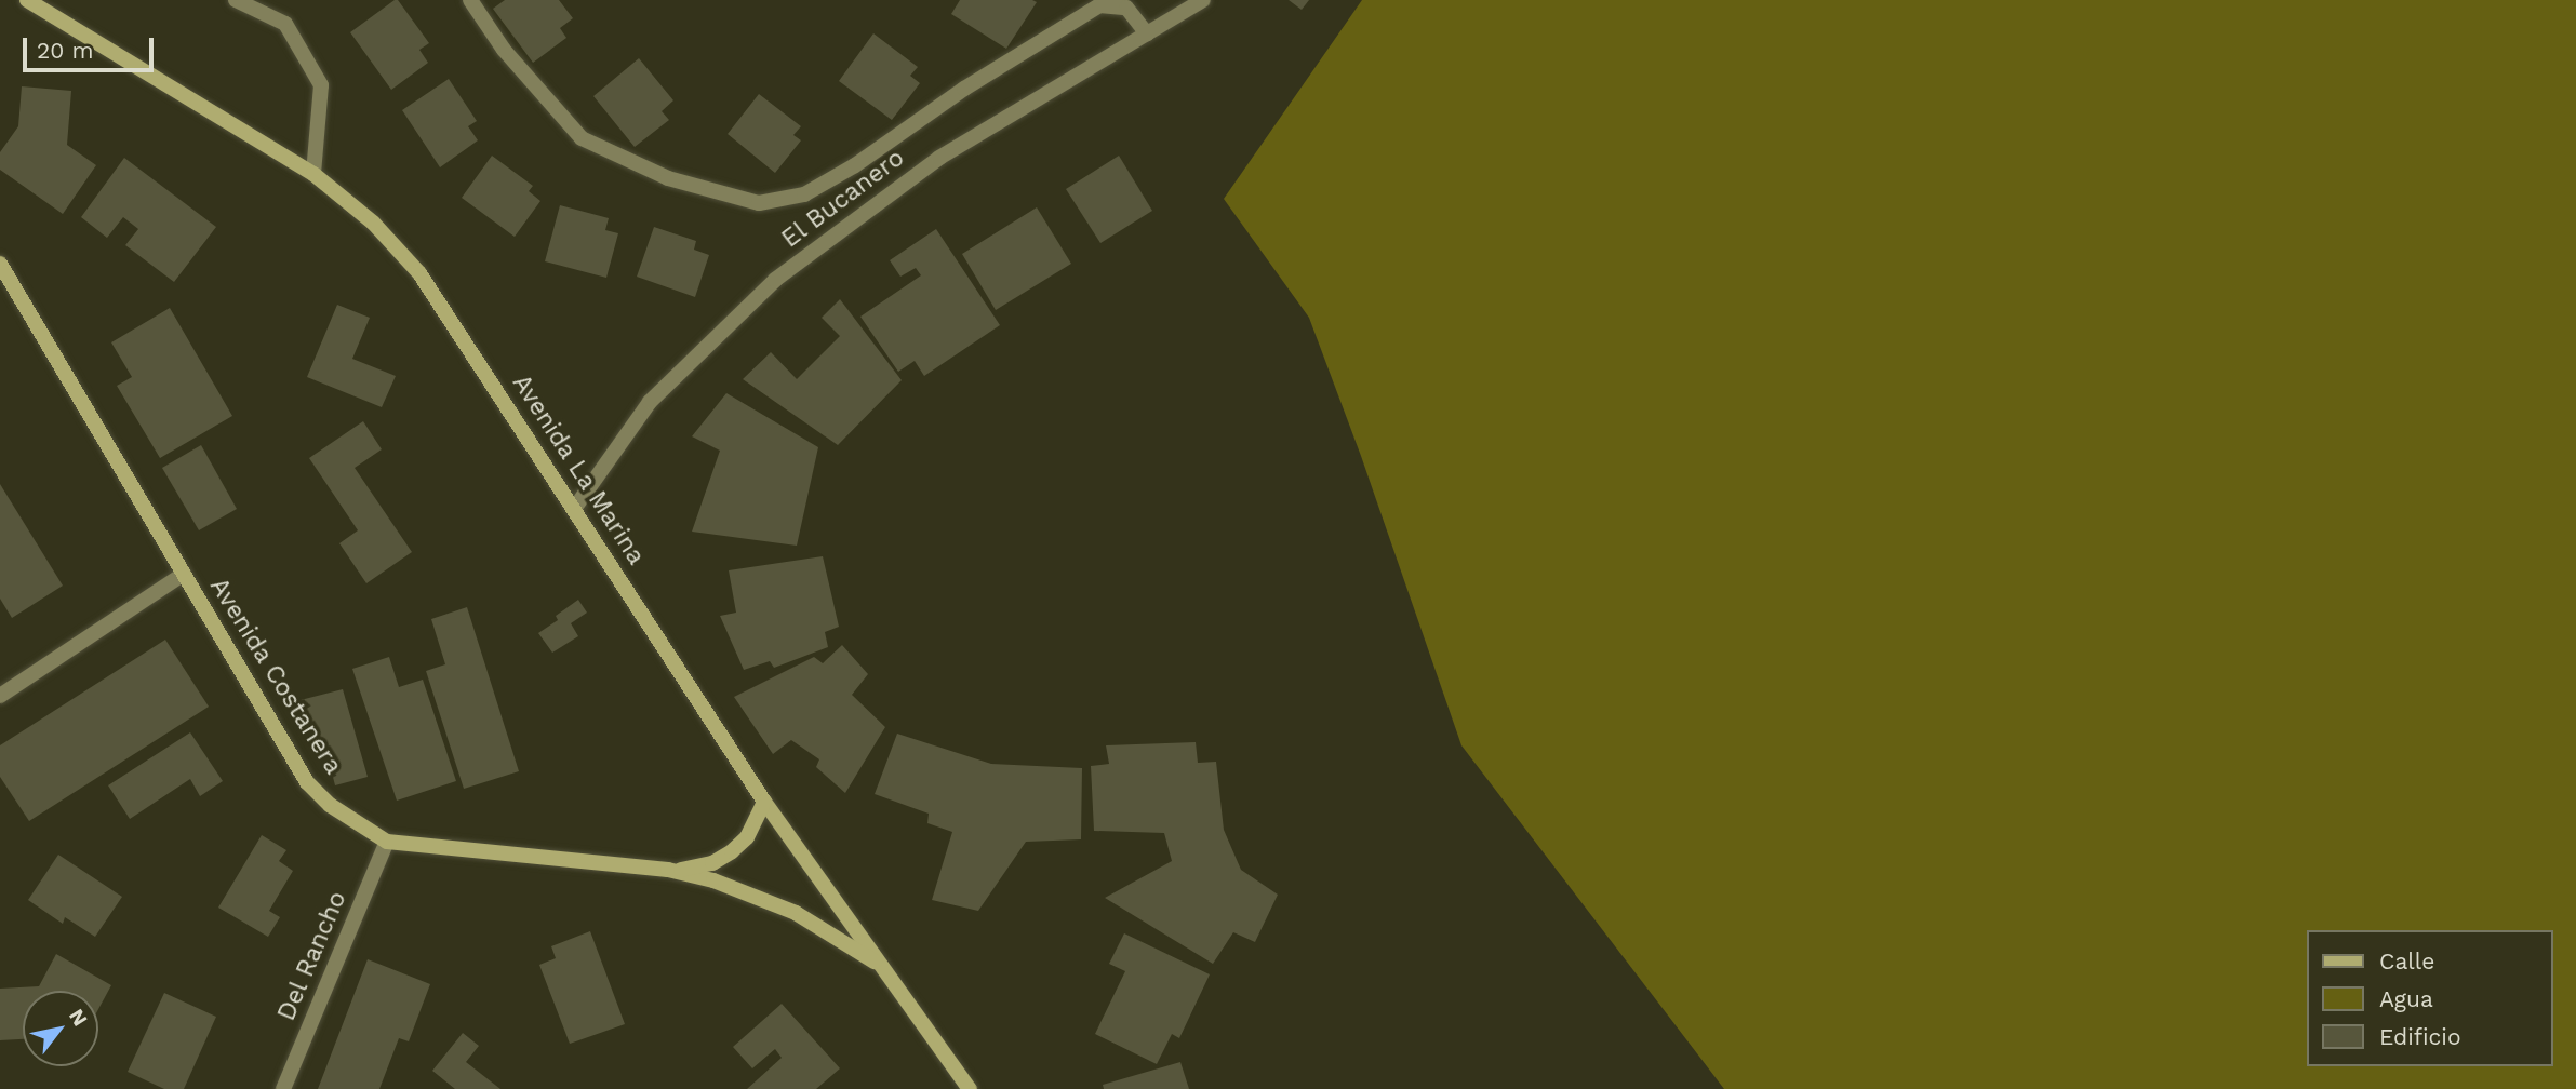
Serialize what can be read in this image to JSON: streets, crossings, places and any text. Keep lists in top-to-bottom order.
{
  "streets": {
    "main road": ["Avenida La Marina", "Avenida Costanera"],
    "street": ["El Bucanero", "Del Rancho"]
  },
  "crossings": [
    ["El Bucanero", "Avenida La Marina"],
    ["Avenida La Marina", "Avenida Costanera"],
    ["Avenida Costanera", "Del Rancho"]
  ],
  "legend": ["Calle", "Agua", "Edificio"],
  "scale_bar": "20 m",
  "north": "top right"
}
